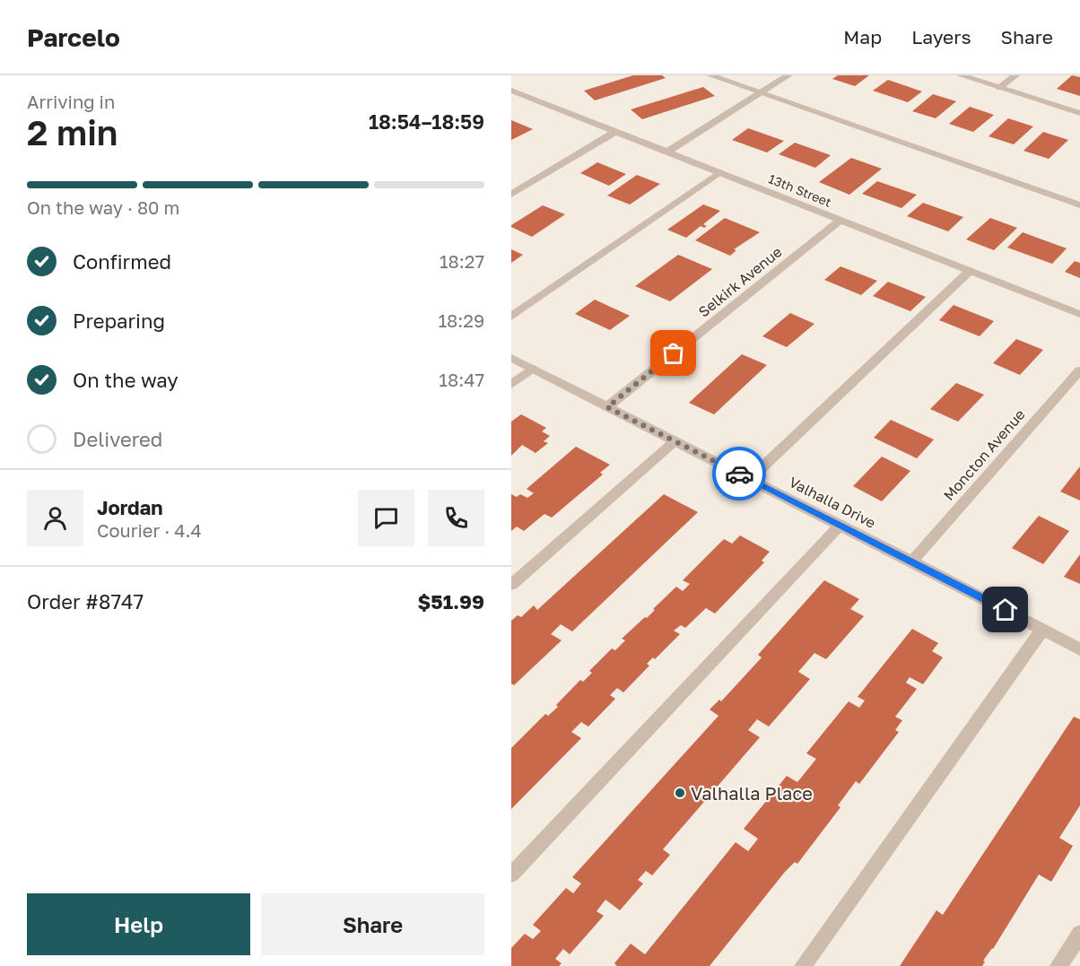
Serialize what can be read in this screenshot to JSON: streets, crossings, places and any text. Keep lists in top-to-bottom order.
{
  "streets": {
    "street": [
      "13th Street",
      "Selkirk Avenue",
      "Moncton Avenue",
      "Valhalla Drive"
    ]
  },
  "crossings": [
    ["13th Street", "Selkirk Avenue"],
    ["Selkirk Avenue", "Valhalla Drive"],
    ["Moncton Avenue", "Valhalla Drive"]
  ],
  "places": ["Valhalla Place"],
  "page": {
    "header": "Parcelo",
    "nav": ["Map", "Layers", "Share"],
    "heading": ["2 min", "Arriving in", "18:54–18:59"],
    "panel": [
      "Jordan",
      "Courier · 4.4",
      "Order #8747",
      "$51.99"
    ],
    "bar": "On the way · 80 m",
    "list": [
      ["Confirmed", "18:27"],
      ["Preparing", "18:29"],
      ["On the way", "18:47"],
      "Delivered"
    ],
    "buttons": ["Help", "Share"]
  }
}
